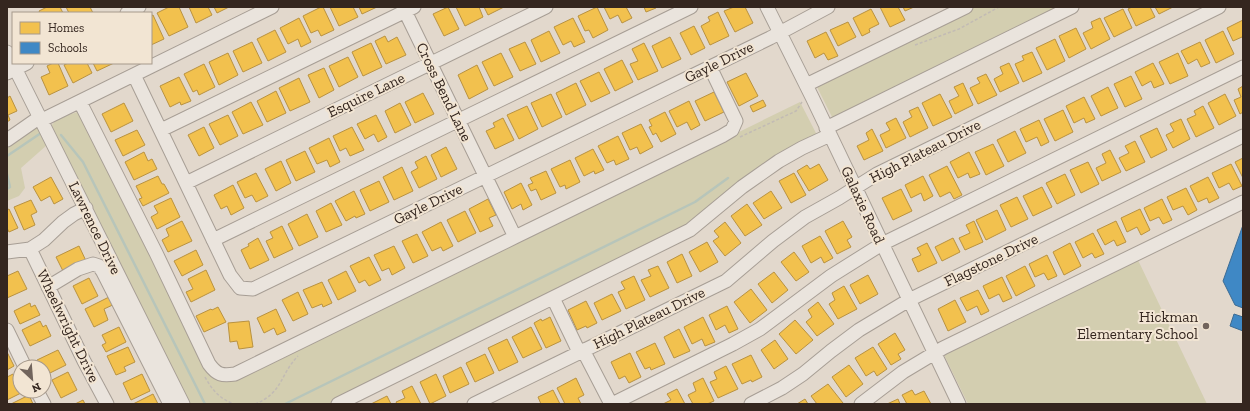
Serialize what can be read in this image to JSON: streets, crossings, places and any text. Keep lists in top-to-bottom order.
{
  "streets": {
    "street": [
      "Gayle Drive",
      "Cross Bend Lane",
      "Esquire Lane",
      "High Plateau Drive",
      "Galaxie Road",
      "Lawrence Drive",
      "Flagstone Drive",
      "Wheelwright Drive"
    ]
  },
  "crossings": [
    ["Gayle Drive", "Cross Bend Lane"],
    ["Gayle Drive", "Esquire Lane"],
    ["Gayle Drive", "Galaxie Road"],
    ["Cross Bend Lane", "Esquire Lane"],
    ["High Plateau Drive", "Galaxie Road"],
    ["Galaxie Road", "Flagstone Drive"]
  ],
  "places": ["Hickman Elementary School"],
  "legend": ["Homes", "Schools"],
  "north": "bottom right"
}
